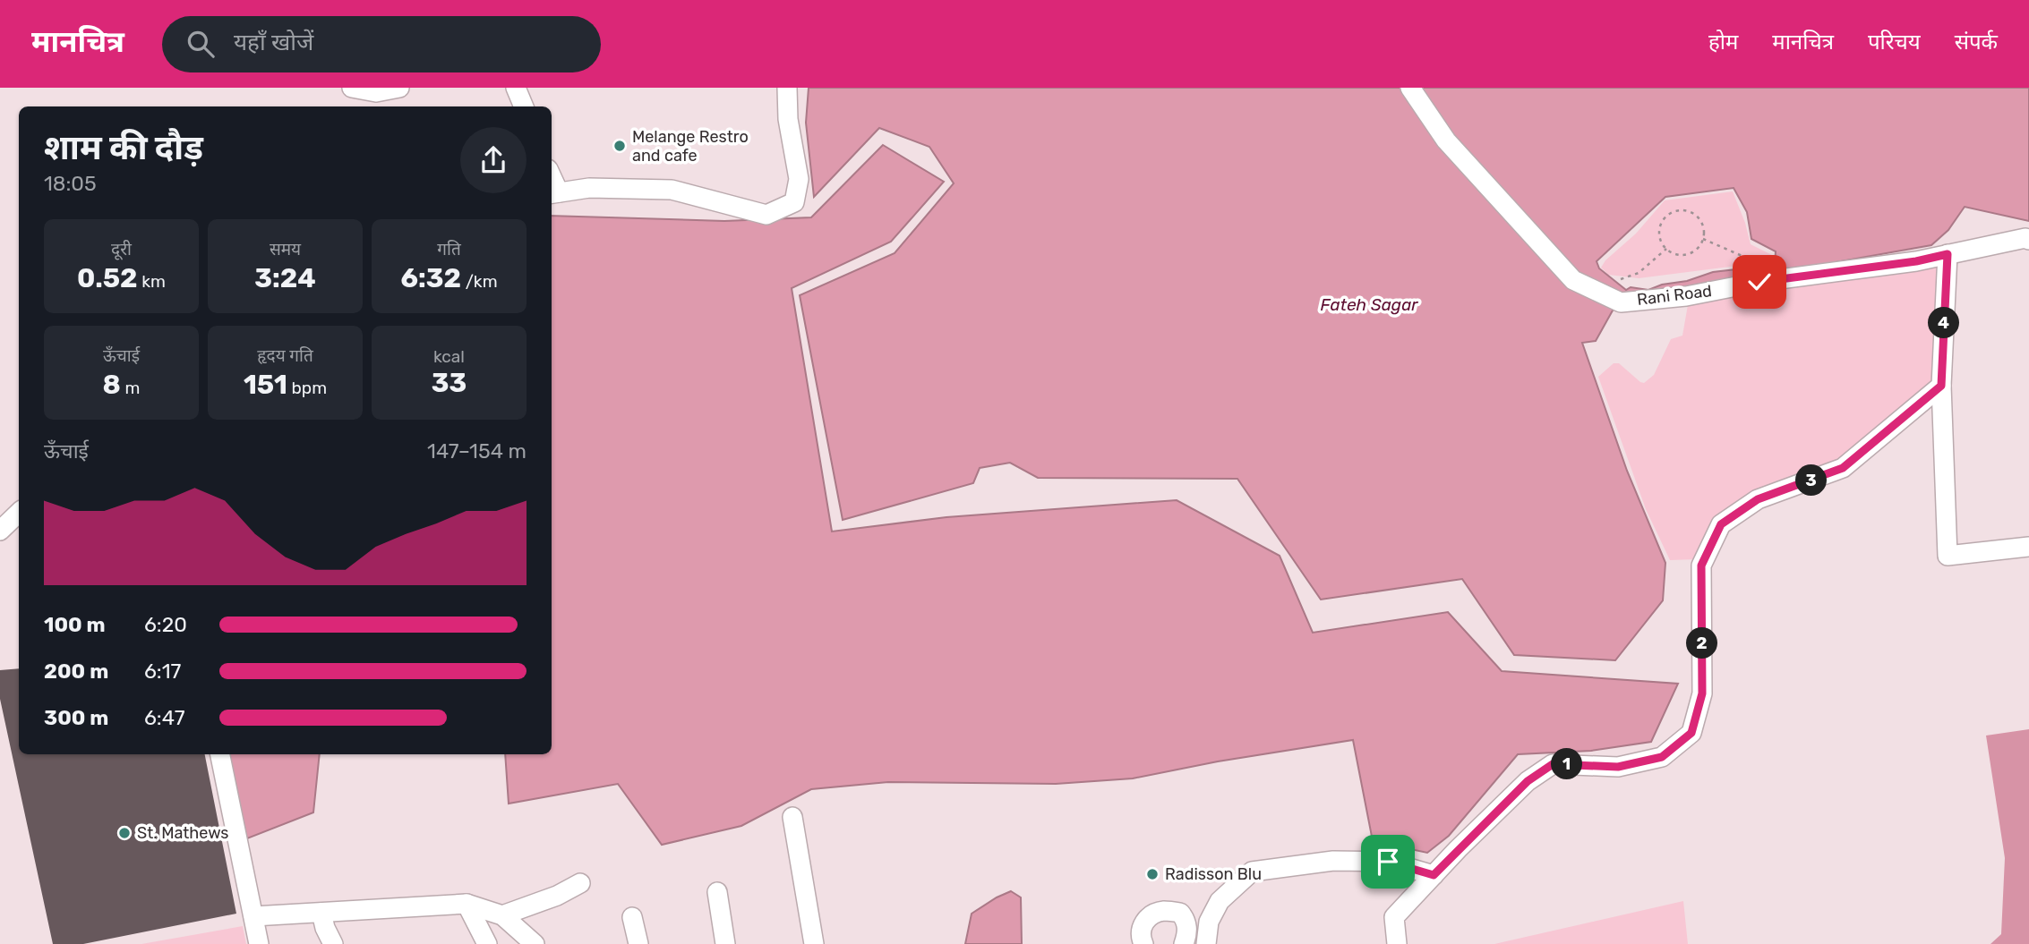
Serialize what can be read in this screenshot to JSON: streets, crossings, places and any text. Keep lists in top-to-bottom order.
{
  "streets": {
    "street": ["Rani Road"]
  },
  "water": ["Fateh Sagar"],
  "places": ["Melange Restro and cafe", "St. Mathews", "Radisson Blu"],
  "page": {
    "header": "मानचित्र",
    "search": "यहाँ खोजें",
    "nav": [
      "होम",
      "मानचित्र",
      "परिचय",
      "संपर्क"
    ],
    "heading": ["शाम की दौड़", "18:05"],
    "stats": [
      ["दूरी", "0.52 km"],
      ["समय", "3:24"],
      ["गति", "6:32 /km"],
      ["ऊँचाई", "8 m"],
      ["हृदय गति", "151 bpm"],
      ["kcal", "33"]
    ],
    "pins": [
      "4",
      "3",
      "2",
      "1"
    ],
    "chart": ["ऊँचाई", "147–154 m"],
    "list": [
      {
        "name": "100 m",
        "note": "6:20"
      },
      {
        "name": "200 m",
        "note": "6:17"
      },
      {
        "name": "300 m",
        "note": "6:47"
      }
    ]
  }
}
